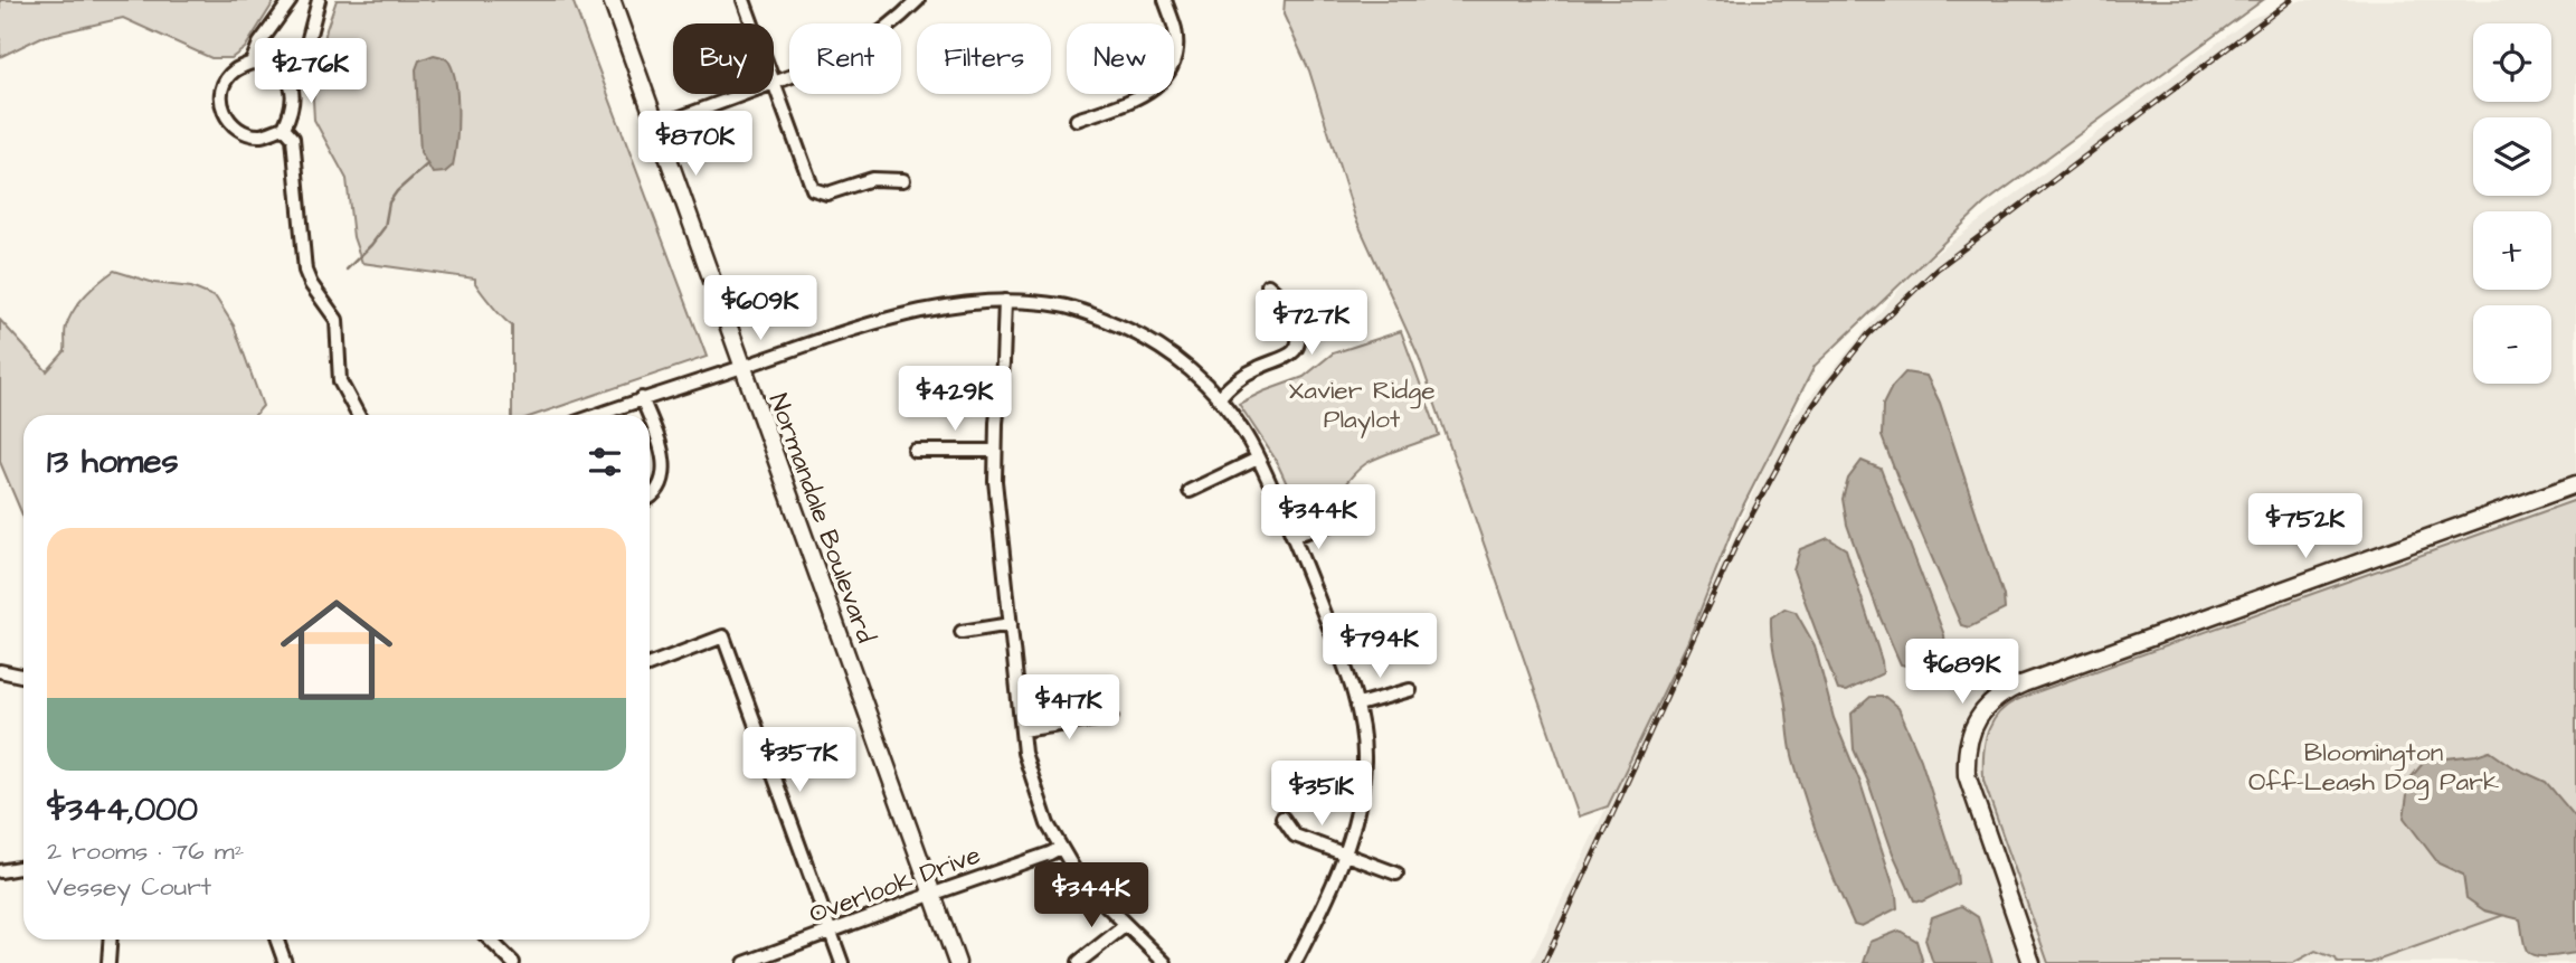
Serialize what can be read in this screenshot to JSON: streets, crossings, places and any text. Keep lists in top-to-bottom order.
{
  "streets": {
    "street": ["Normandale Boulevard", "Overlook Drive"]
  },
  "crossings": [
    ["Normandale Boulevard", "Overlook Drive"]
  ],
  "parks": ["Xavier Ridge Playlot", "Bloomington Off-Leash Dog Park"],
  "page": {
    "map_buttons": ["+", "−"],
    "chip": [
      "Buy",
      "Rent",
      "Filters",
      "New"
    ],
    "price": [
      "$276K",
      "$870K",
      "$609K",
      "$727K",
      "$429K",
      "$344K",
      "$752K",
      "$794K",
      "$689K",
      "$417K",
      "$357K",
      "$351K",
      "$344K"
    ],
    "heading": "13 homes",
    "list": [
      {
        "name": "$344,000",
        "note": "2 rooms · 76 m² · Vessey Court"
      }
    ]
  }
}
